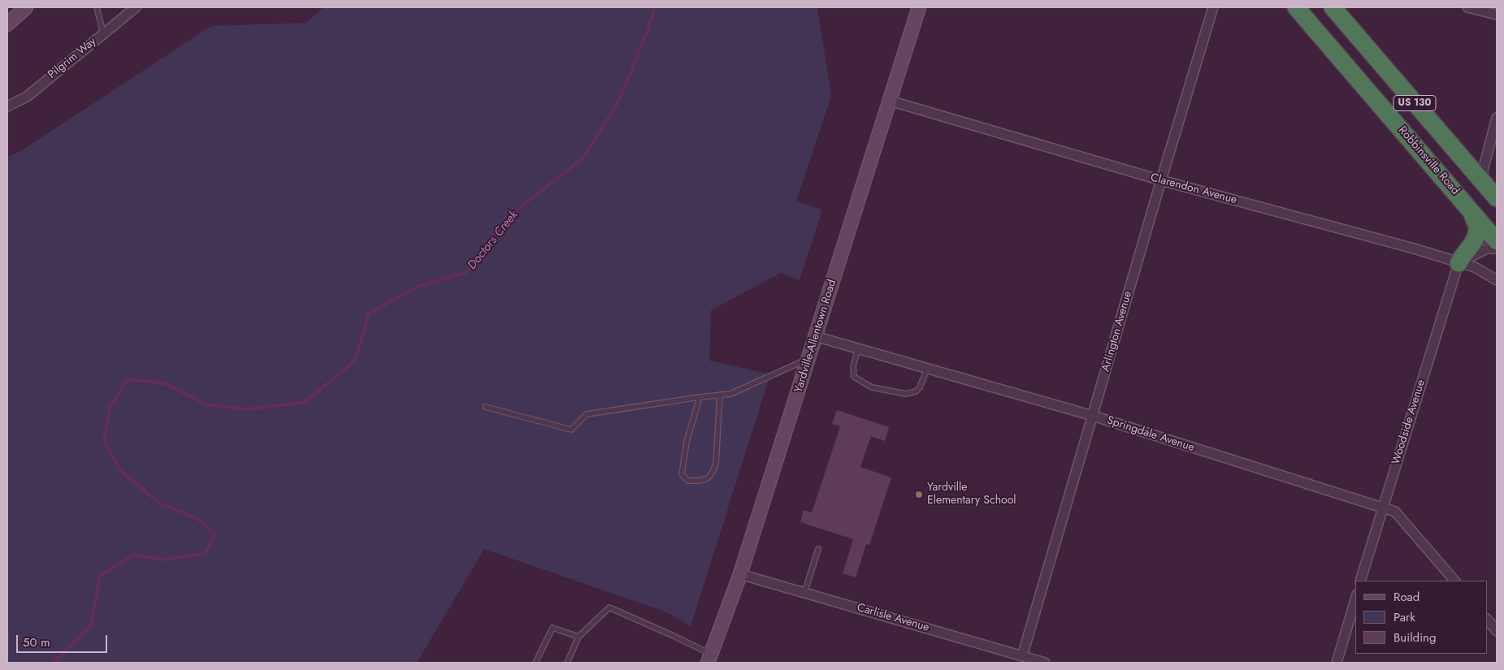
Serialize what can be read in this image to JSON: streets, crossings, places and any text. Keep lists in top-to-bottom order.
{
  "streets": {
    "highway": ["US 130", "Robbinsville Road"],
    "main road": ["Yardville-Allentown Road"],
    "street": [
      "Pilgrim Way",
      "Clarendon Avenue",
      "Arlington Avenue",
      "Woodside Avenue",
      "Springdale Avenue",
      "Carlisle Avenue"
    ]
  },
  "crossings": [
    ["Clarendon Avenue", "Arlington Avenue"],
    ["Clarendon Avenue", "Yardville-Allentown Road"],
    ["Clarendon Avenue", "Woodside Avenue"],
    ["Arlington Avenue", "Springdale Avenue"],
    ["Arlington Avenue", "Carlisle Avenue"],
    ["Yardville-Allentown Road", "Springdale Avenue"],
    ["Yardville-Allentown Road", "Carlisle Avenue"],
    ["Woodside Avenue", "Springdale Avenue"]
  ],
  "water": ["Doctors Creek"],
  "places": ["Yardville Elementary School"],
  "legend": ["Road", "Park", "Building"],
  "scale_bar": "50 m"
}
